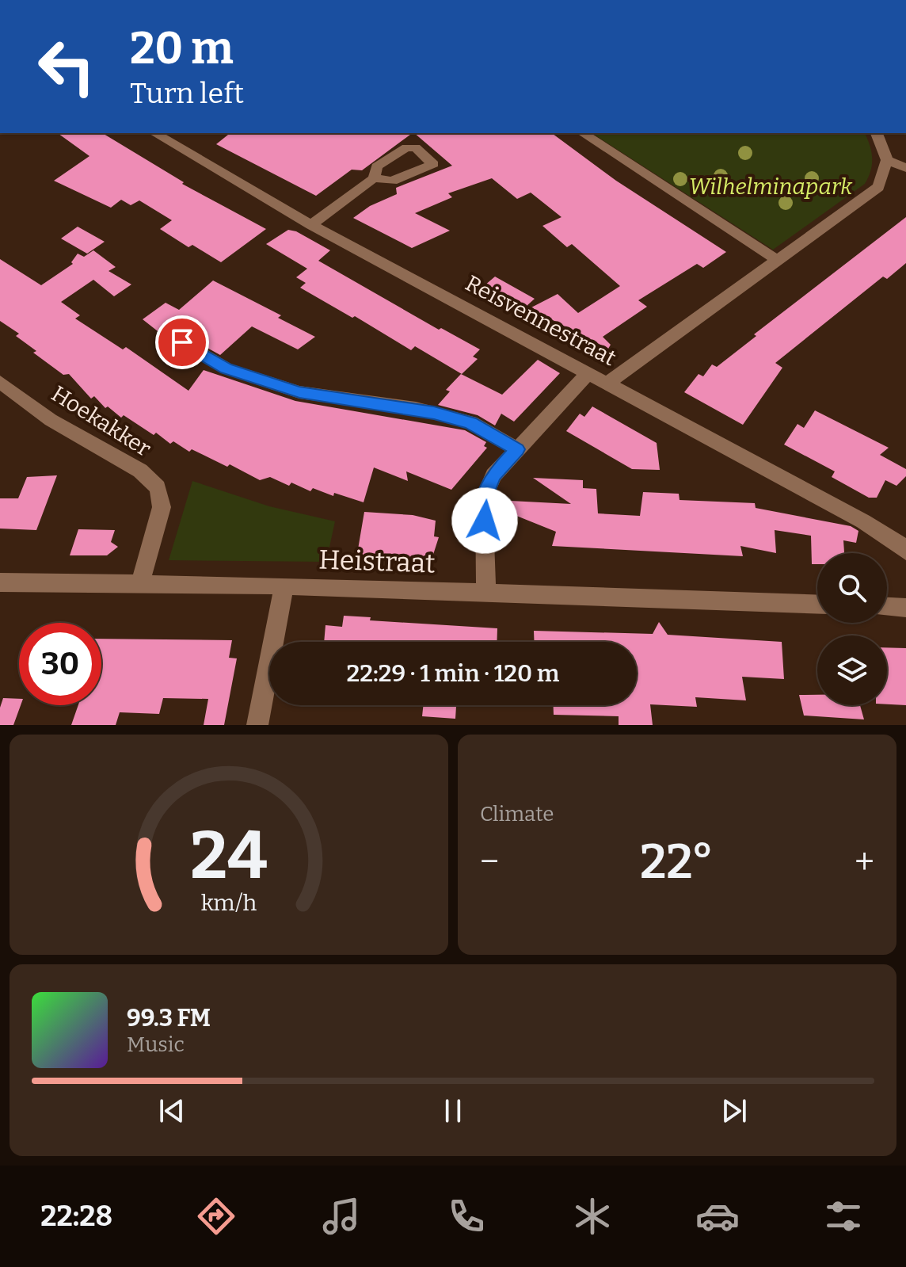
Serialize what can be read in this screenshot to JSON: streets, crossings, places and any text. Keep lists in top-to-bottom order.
{
  "streets": {
    "street": ["Reisvennestraat", "Hoekakker", "Heistraat"]
  },
  "crossings": [
    ["Hoekakker", "Heistraat"]
  ],
  "parks": ["Wilhelminapark"],
  "page": {
    "turn": ["20 m", "Turn left"],
    "limit": "30",
    "trip": "22:29 · 1 min · 120 m",
    "tile": "Climate",
    "heat": ["−", "22°", "+"],
    "song": ["99.3 FM", "Music"],
    "tabs": "22:28",
    "gauge": ["24", "km/h"]
  }
}
